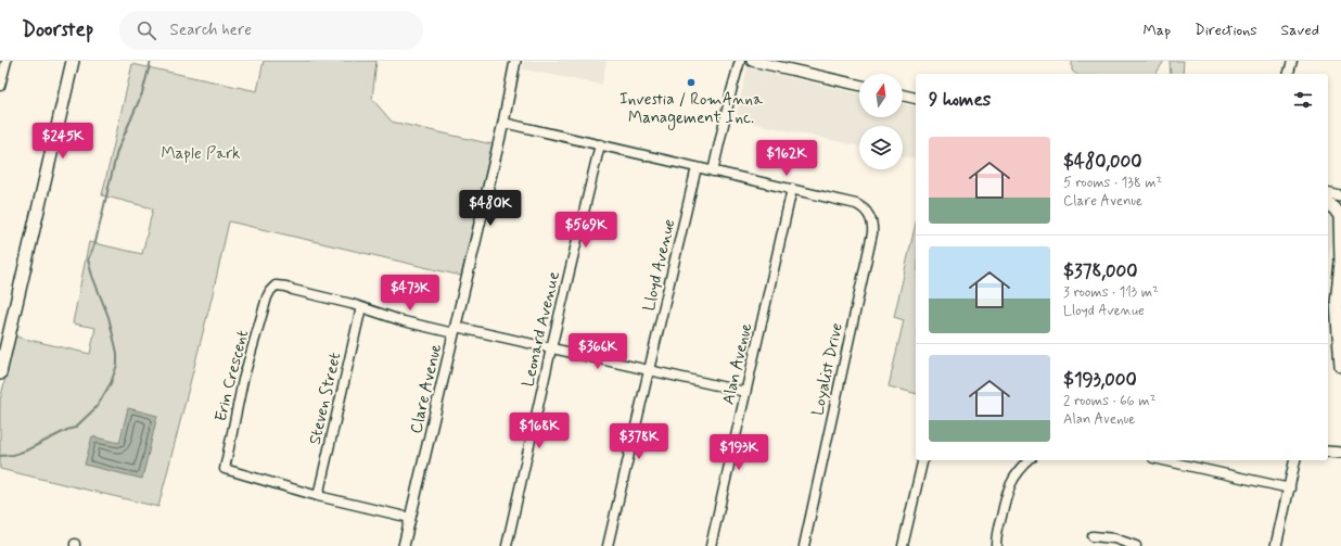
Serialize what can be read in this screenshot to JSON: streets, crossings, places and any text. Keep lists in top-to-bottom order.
{
  "streets": {
    "street": [
      "Lloyd Avenue",
      "Leonard Avenue",
      "Alan Avenue",
      "Loyalist Drive",
      "Erin Crescent",
      "Clare Avenue",
      "Steven Street"
    ]
  },
  "crossings": [
    ["Lloyd Avenue", "Erin Crescent"],
    ["Leonard Avenue", "Erin Crescent"],
    ["Alan Avenue", "Loyalist Drive"],
    ["Alan Avenue", "Erin Crescent"],
    ["Erin Crescent", "Clare Avenue"],
    ["Erin Crescent", "Steven Street"]
  ],
  "parks": ["Maple Park"],
  "places": ["Investia / RomAnna Management Inc."],
  "north": "top",
  "page": {
    "header": "Doorstep",
    "search": "Search here",
    "nav": ["Map", "Directions", "Saved"],
    "heading": "9 homes",
    "price": [
      "$245K",
      "$162K",
      "$480K",
      "$569K",
      "$473K",
      "$366K",
      "$168K",
      "$378K",
      "$193K"
    ],
    "list": [
      {
        "name": "$480,000",
        "note": "5 rooms · 138 m² · Clare Avenue"
      },
      {
        "name": "$378,000",
        "note": "3 rooms · 113 m² · Lloyd Avenue"
      },
      {
        "name": "$193,000",
        "note": "2 rooms · 66 m² · Alan Avenue"
      }
    ]
  }
}
